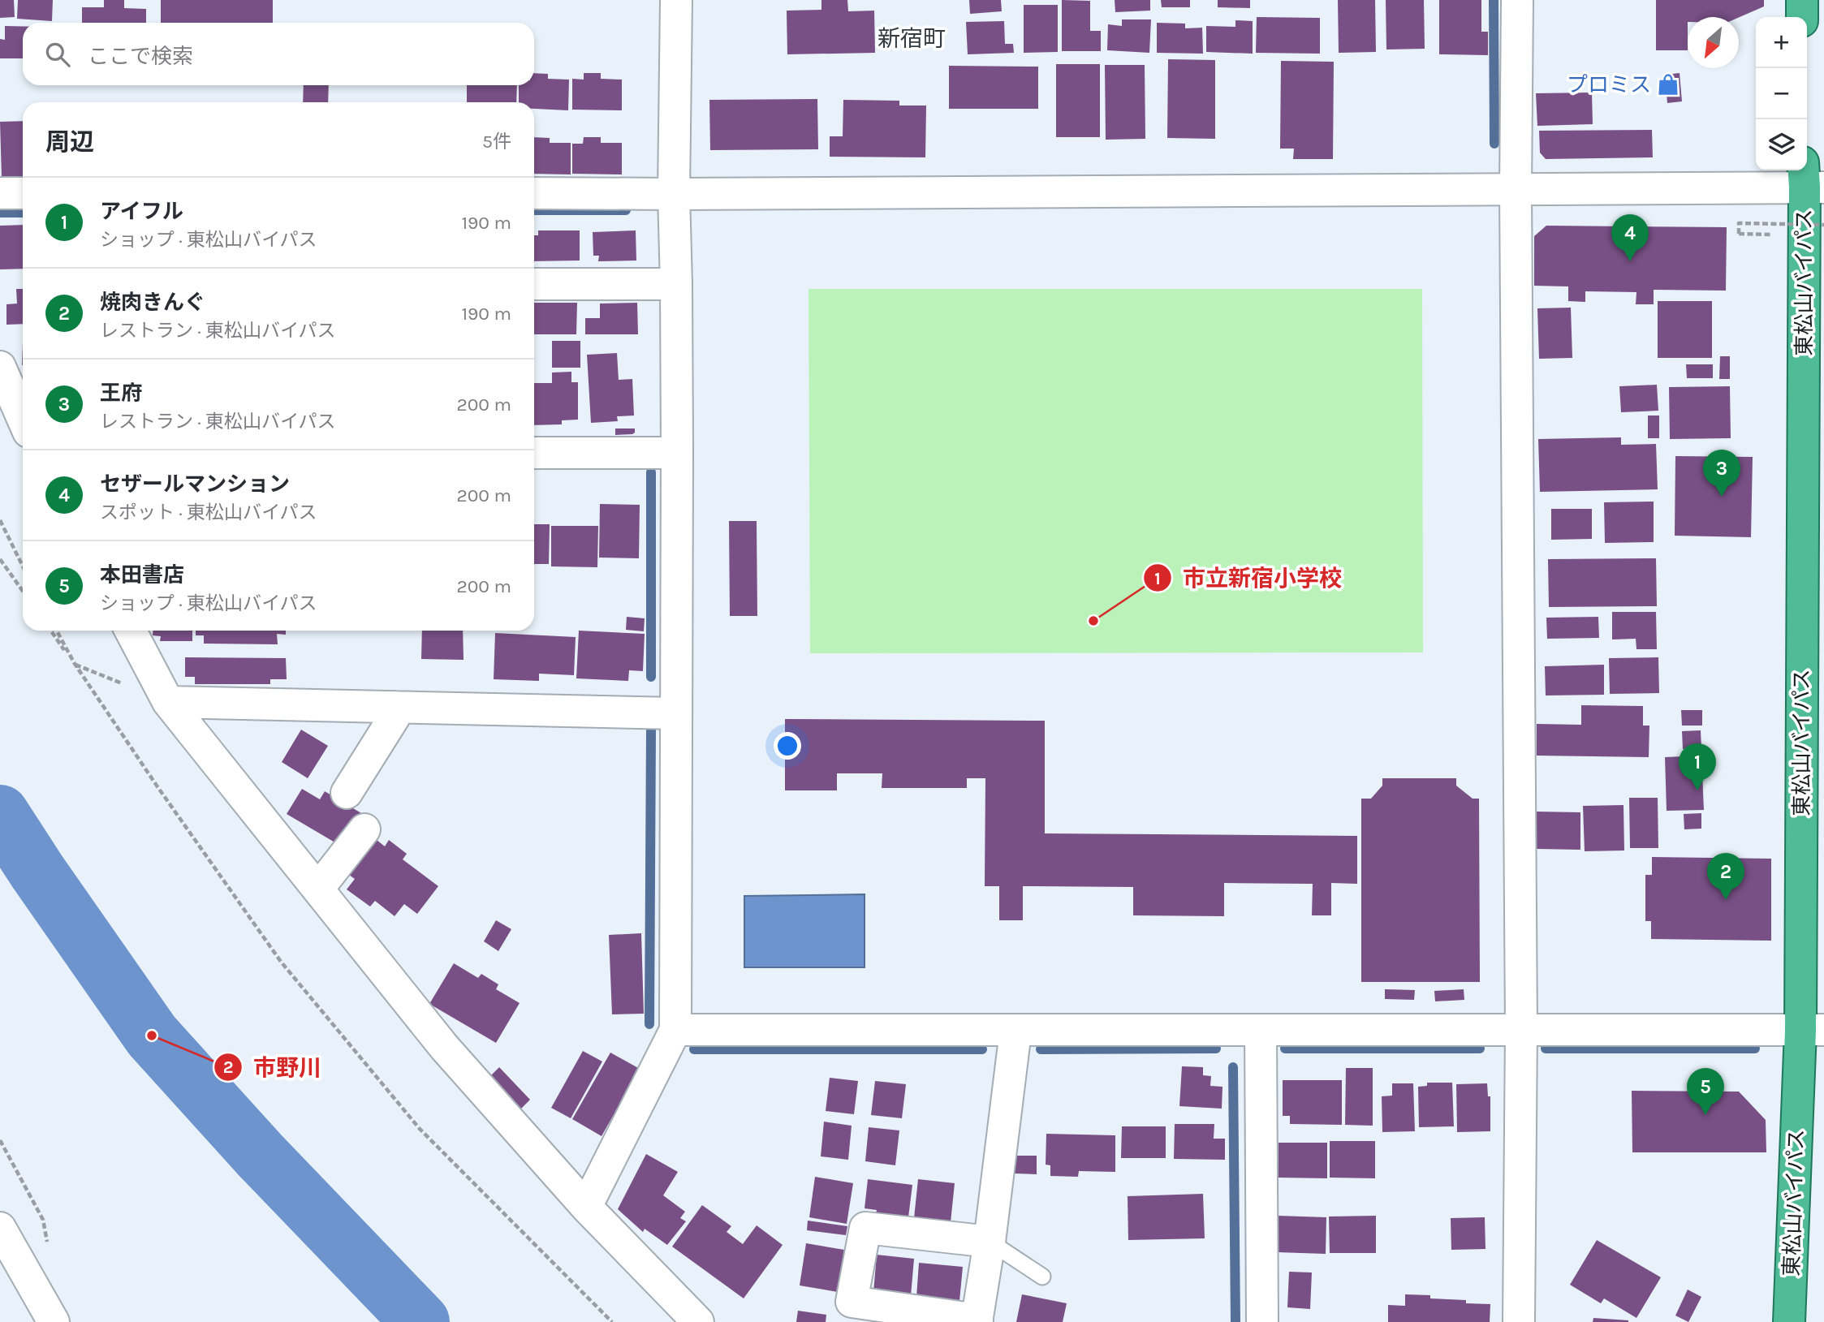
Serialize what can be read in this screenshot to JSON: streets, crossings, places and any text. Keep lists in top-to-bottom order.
{
  "streets": {
    "highway": ["東松山バイパス"]
  },
  "districts": ["新宿町"],
  "places": {
    "shop": ["プロミス"],
    "other": ["市立新宿小学校", "市野川"]
  },
  "north": "bottom left",
  "page": {
    "map_buttons": ["+", "−"],
    "search": "ここで検索",
    "heading": ["周辺", "5件"],
    "list": [
      {
        "mark": "1",
        "name": "アイフル",
        "note": "ショップ · 東松山バイパス",
        "value": "190 m"
      },
      {
        "mark": "2",
        "name": "焼肉きんぐ",
        "note": "レストラン · 東松山バイパス",
        "value": "190 m"
      },
      {
        "mark": "3",
        "name": "王府",
        "note": "レストラン · 東松山バイパス",
        "value": "200 m"
      },
      {
        "mark": "4",
        "name": "セザールマンション",
        "note": "スポット · 東松山バイパス",
        "value": "200 m"
      },
      {
        "mark": "5",
        "name": "本田書店",
        "note": "ショップ · 東松山バイパス",
        "value": "200 m"
      }
    ],
    "pins": [
      "4",
      "3",
      "1",
      "2",
      "5"
    ]
  }
}
